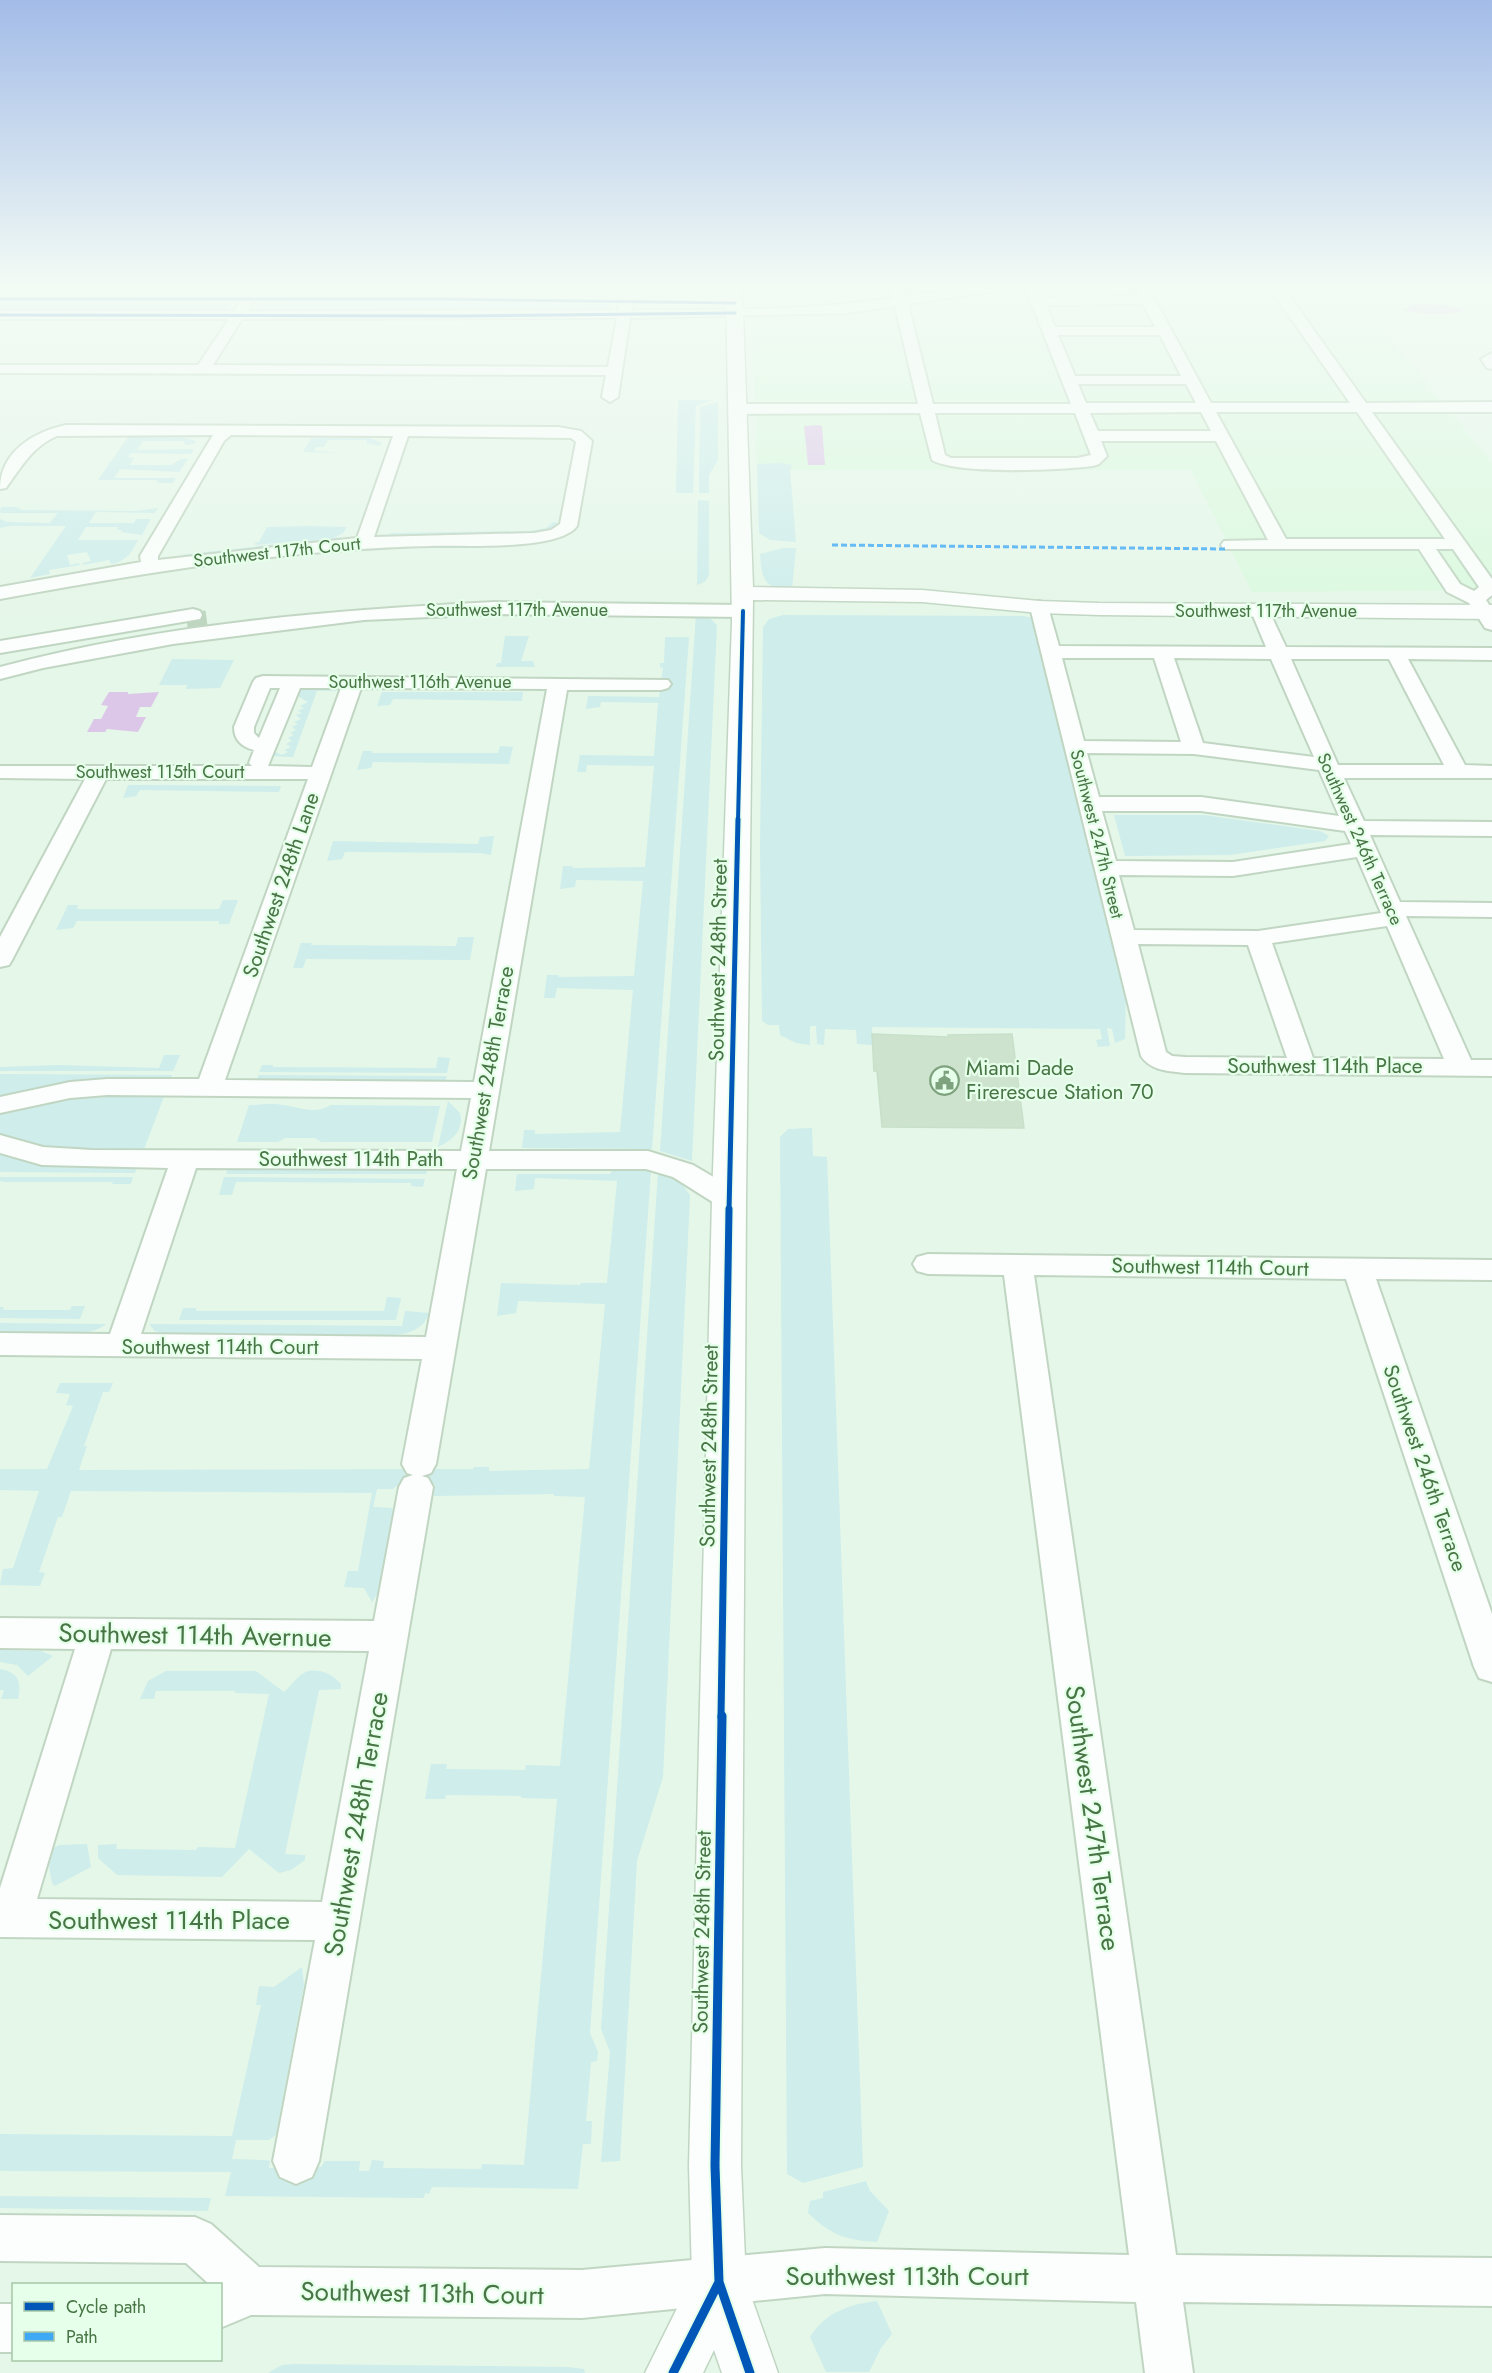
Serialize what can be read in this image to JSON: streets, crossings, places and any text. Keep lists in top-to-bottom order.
{
  "streets": {
    "street": [
      "Southwest 117th Court",
      "Southwest 117th Avenue",
      "Southwest 116th Avenue",
      "Southwest 115th Court",
      "Southwest 247th Street",
      "Southwest 246th Terrace",
      "Southwest 248th Lane",
      "Southwest 248th Street",
      "Southwest 114th Place",
      "Southwest 248th Terrace",
      "Southwest 114th Path",
      "Southwest 114th Court",
      "Southwest 114th Avernue",
      "Southwest 247th Terrace",
      "Southwest 113th Court"
    ]
  },
  "crossings": [
    ["Southwest 117th Avenue", "Southwest 247th Street"],
    ["Southwest 117th Avenue", "Southwest 246th Terrace"],
    ["Southwest 117th Avenue", "Southwest 248th Street"],
    ["Southwest 116th Avenue", "Southwest 115th Court"],
    ["Southwest 116th Avenue", "Southwest 248th Lane"],
    ["Southwest 116th Avenue", "Southwest 248th Terrace"],
    ["Southwest 115th Court", "Southwest 248th Lane"],
    ["Southwest 247th Street", "Southwest 114th Place"],
    ["Southwest 246th Terrace", "Southwest 114th Place"],
    ["Southwest 246th Terrace", "Southwest 114th Court"],
    ["Southwest 248th Street", "Southwest 114th Path"],
    ["Southwest 248th Street", "Southwest 113th Court"],
    ["Southwest 114th Place", "Southwest 248th Terrace"],
    ["Southwest 248th Terrace", "Southwest 114th Path"],
    ["Southwest 248th Terrace", "Southwest 114th Court"],
    ["Southwest 248th Terrace", "Southwest 114th Avernue"],
    ["Southwest 114th Court", "Southwest 247th Terrace"],
    ["Southwest 247th Terrace", "Southwest 113th Court"]
  ],
  "places": {
    "public building": ["Miami Dade Firerescue Station 70"]
  },
  "legend": ["Cycle path", "Path"]
}
